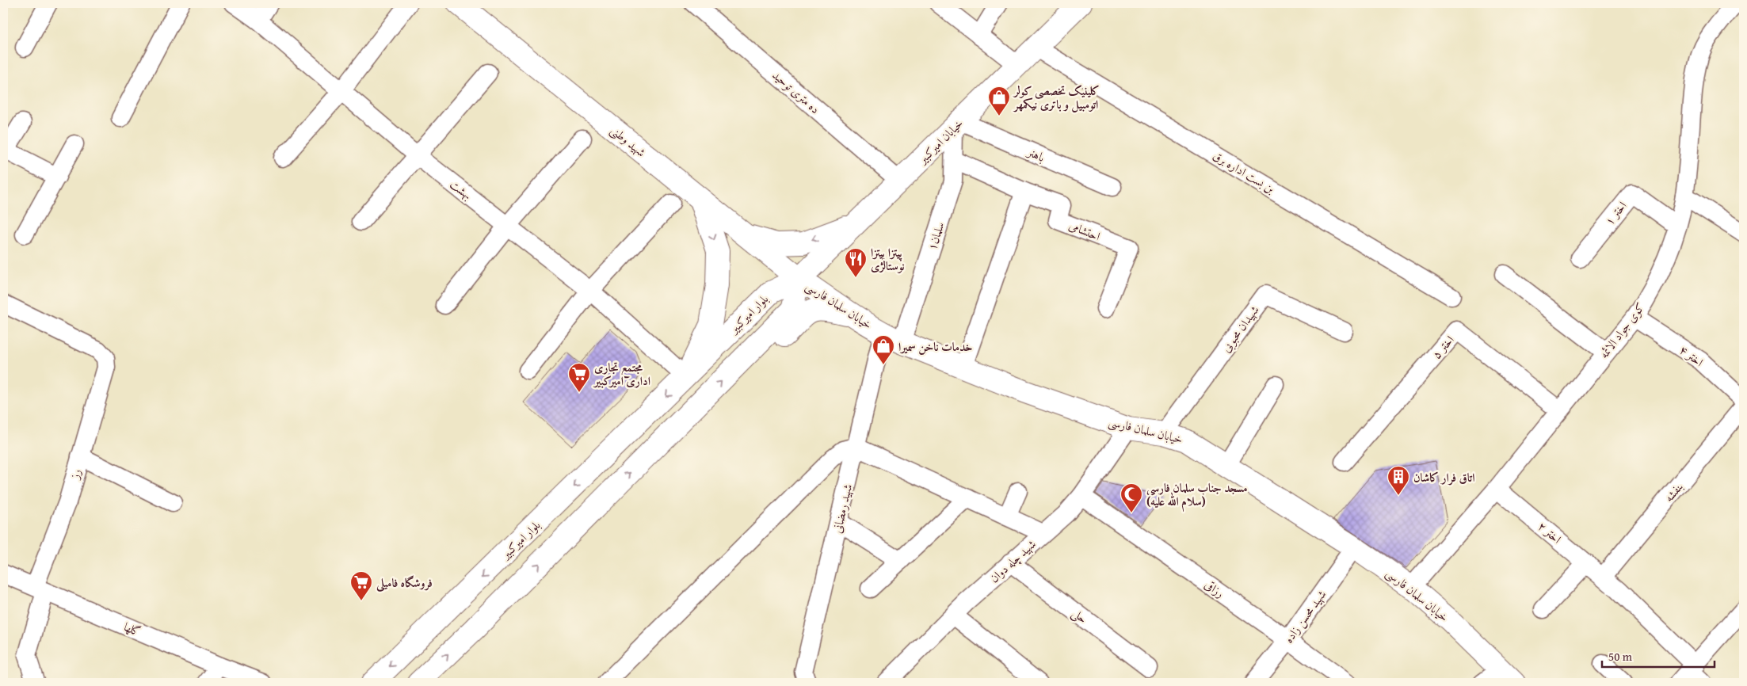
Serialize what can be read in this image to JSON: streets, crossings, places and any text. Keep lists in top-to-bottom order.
{
  "streets": {
    "main road": [
      "شهید وطنی",
      "خیابان امیرکبیر",
      "خیابان سلمان فارسی",
      "بلوار امیرکبیر"
    ],
    "street": [
      "ده متری توحید",
      "باهنر",
      "بن بست اداره برق",
      "بهشت",
      "اختر ۱",
      "احتشامی",
      "سلمان۱",
      "شهیدان محبوبی",
      "کوی جواد الائمه",
      "اختر ۵",
      "اختر ۴",
      "رز",
      "بنفشه",
      "شهید رمضانی",
      "اختر ۲",
      "شهید چله دوان",
      "رزاقی",
      "حلی",
      "شهید محسن زاده",
      "گلها"
    ]
  },
  "crossings": [
    ["ده متری توحید", "خیابان امیرکبیر"],
    ["شهید وطنی", "خیابان امیرکبیر"],
    ["شهید وطنی", "خیابان سلمان فارسی"],
    ["شهید وطنی", "بلوار امیرکبیر"],
    ["خیابان امیرکبیر", "باهنر"],
    ["خیابان امیرکبیر", "بن بست اداره برق"],
    ["خیابان امیرکبیر", "سلمان۱"],
    ["خیابان امیرکبیر", "خیابان سلمان فارسی"],
    ["خیابان امیرکبیر", "بلوار امیرکبیر"],
    ["باهنر", "سلمان۱"],
    ["بهشت", "بلوار امیرکبیر"],
    ["اختر ۱", "کوی جواد الائمه"],
    ["احتشامی", "سلمان۱"],
    ["سلمان۱", "خیابان سلمان فارسی"],
    ["سلمان۱", "شهید رمضانی"],
    ["خیابان سلمان فارسی", "بلوار امیرکبیر"],
    ["خیابان سلمان فارسی", "شهیدان محبوبی"],
    ["خیابان سلمان فارسی", "کوی جواد الائمه"],
    ["خیابان سلمان فارسی", "شهید رمضانی"],
    ["خیابان سلمان فارسی", "شهید چله دوان"],
    ["خیابان سلمان فارسی", "شهید محسن زاده"],
    ["کوی جواد الائمه", "اختر ۵"],
    ["کوی جواد الائمه", "اختر ۴"],
    ["کوی جواد الائمه", "اختر ۲"],
    ["رز", "گلها"],
    ["بنفشه", "اختر ۲"],
    ["شهید چله دوان", "رزاقی"],
    ["شهید چله دوان", "حلی"],
    ["رزاقی", "شهید محسن زاده"]
  ],
  "places": {
    "shop": ["کلینیک تخصصی کولر اتومبیل و باتری نیکمهر", "خدمات ناخن سمیرا"],
    "restaurant": ["پیتزا پیتزا نوستالژی"],
    "supermarket": ["مجتمع تجاری اداری امیرکبیر", "فروشگاه فامیلی"],
    "building": ["اتاق فرار کاشان"],
    "mosque": ["مسجد جناب سلمان فارسی (سلام الله علیه)"]
  },
  "scale_bar": "50 m"
}
